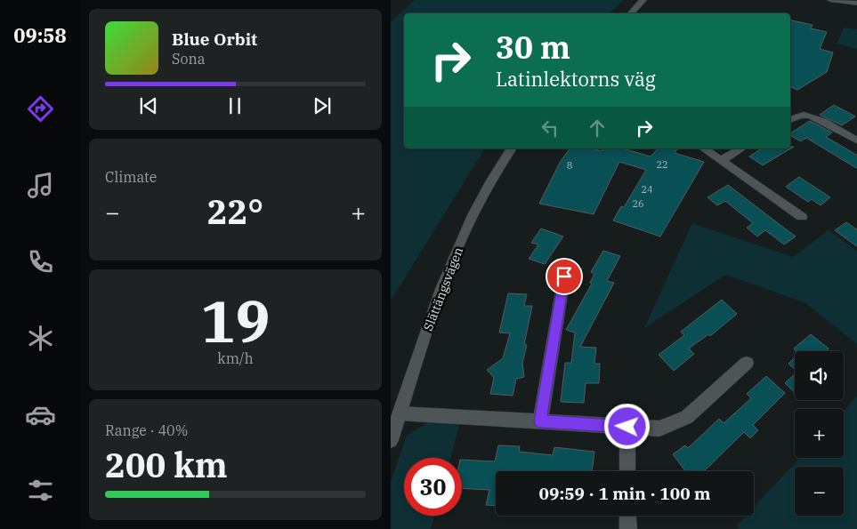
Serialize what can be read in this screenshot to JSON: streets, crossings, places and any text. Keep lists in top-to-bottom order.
{
  "streets": {
    "street": ["Slättängsvägen"]
  },
  "house_numbers": [
    "22",
    "8",
    "24",
    "26"
  ],
  "page": {
    "tabs": "09:58",
    "turn": ["30 m", "Latinlektorns väg"],
    "song": ["Blue Orbit", "Sona"],
    "tile": [
      "Climate",
      ["19", "km/h"],
      ["Range · 40%", "200 km"]
    ],
    "heat": ["−", "22°", "+"],
    "map_buttons": ["+", "−"],
    "limit": "30",
    "trip": "09:59 · 1 min · 100 m"
  }
}
